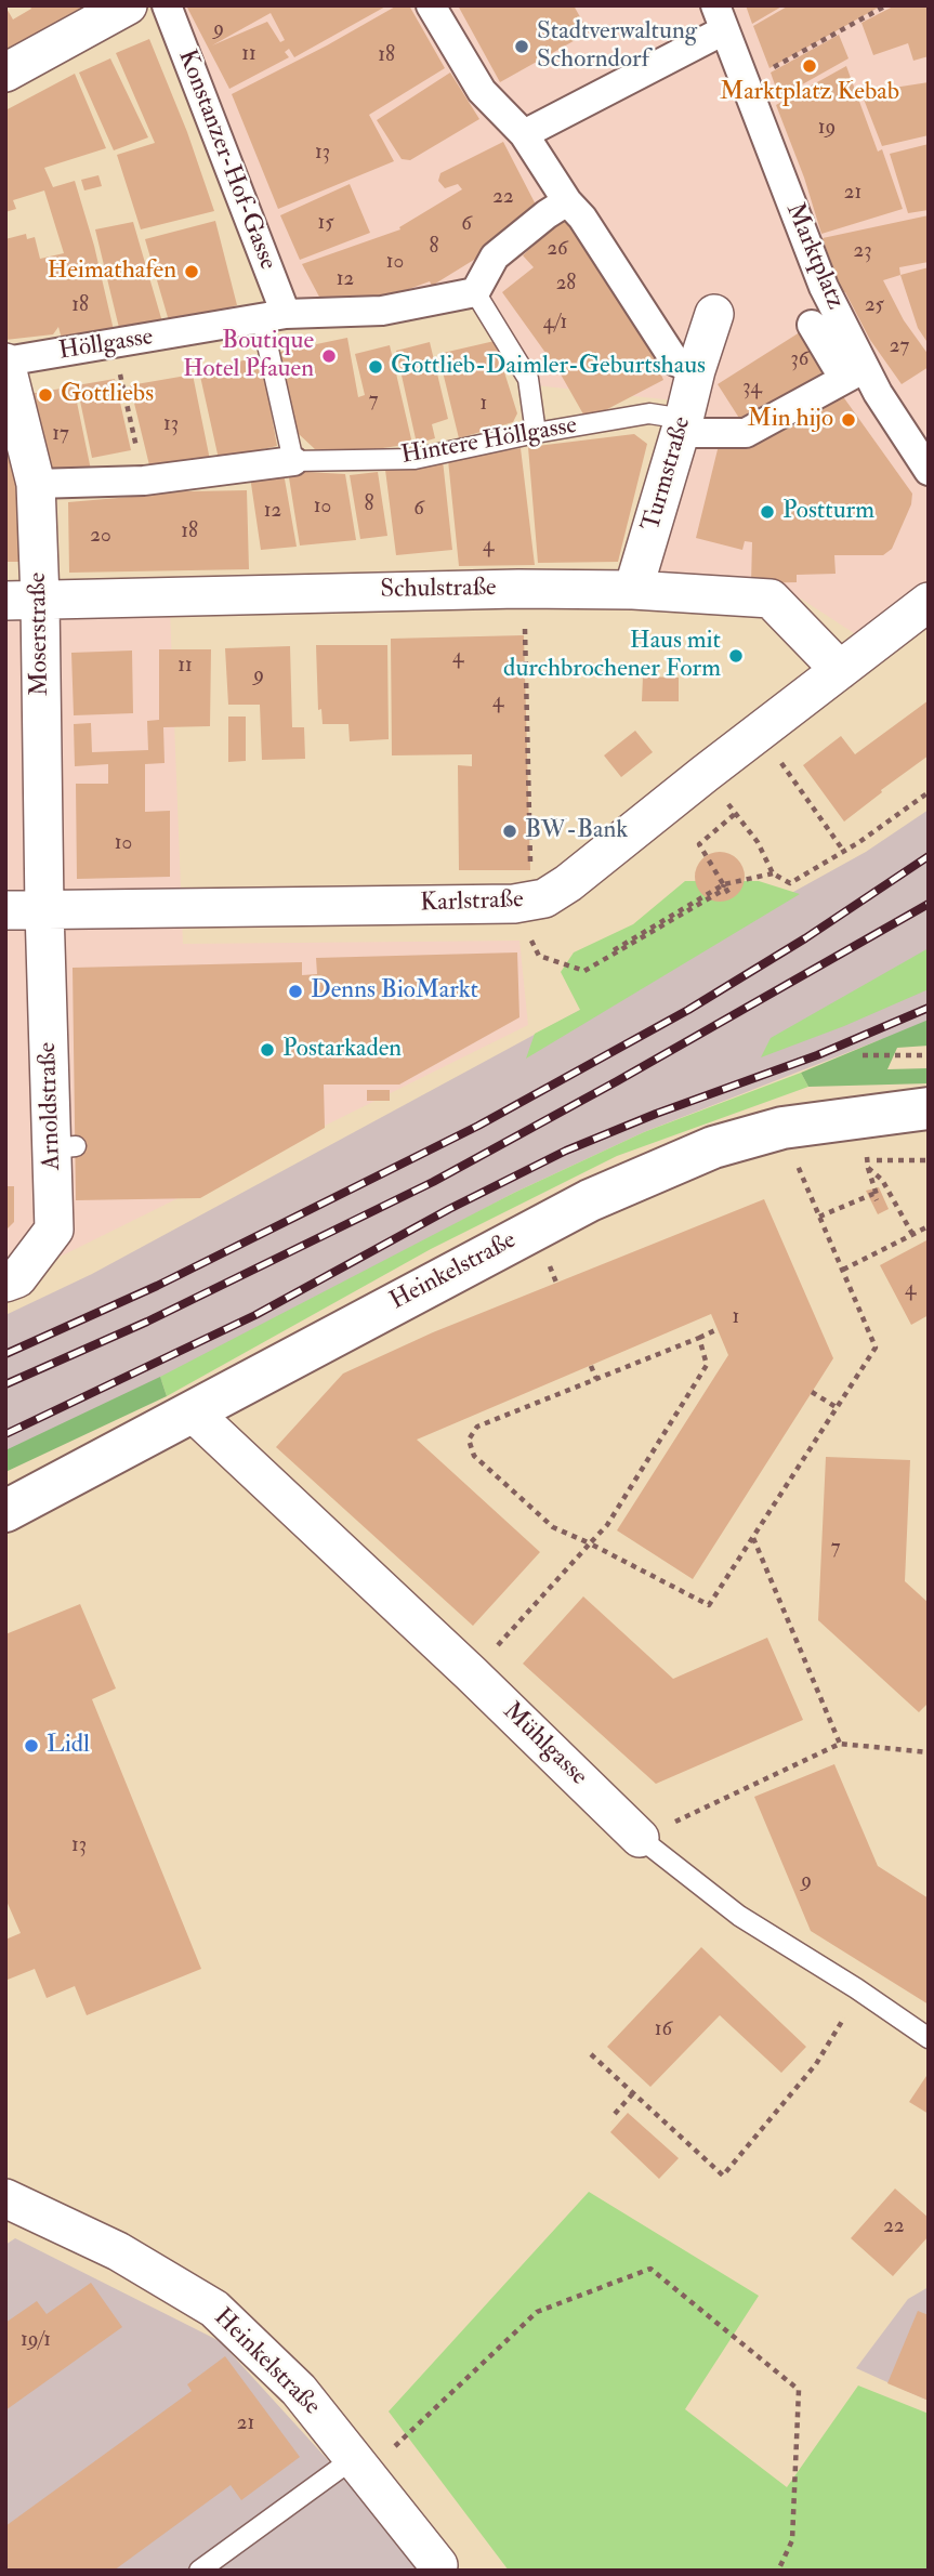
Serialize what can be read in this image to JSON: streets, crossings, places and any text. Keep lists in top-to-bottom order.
{
  "streets": {
    "street": [
      "Konstanzer-Hof-Gasse",
      "Marktplatz",
      "Höllgasse",
      "Hintere Höllgasse",
      "Turmstraße",
      "Schulstraße",
      "Moserstraße",
      "Karlstraße",
      "Arnoldstraße",
      "Heinkelstraße",
      "Mühlgasse"
    ]
  },
  "crossings": [
    ["Konstanzer-Hof-Gasse", "Höllgasse"],
    ["Höllgasse", "Moserstraße"],
    ["Hintere Höllgasse", "Turmstraße"],
    ["Hintere Höllgasse", "Moserstraße"],
    ["Turmstraße", "Schulstraße"],
    ["Schulstraße", "Moserstraße"],
    ["Schulstraße", "Karlstraße"],
    ["Moserstraße", "Karlstraße"],
    ["Moserstraße", "Arnoldstraße"],
    ["Karlstraße", "Arnoldstraße"],
    ["Heinkelstraße", "Mühlgasse"]
  ],
  "places": [
    "Stadtverwaltung Schorndorf",
    "Marktplatz Kebab",
    "Heimathafen",
    "Boutique Hotel Pfauen",
    "Gottlieb-Daimler-Geburtshaus",
    "Gottliebs",
    "Min hijo",
    "Postturm",
    "Haus mit durchbrochener Form",
    "BW-Bank",
    "Denns BioMarkt",
    "Postarkaden",
    "Lidl"
  ],
  "house_numbers": [
    "9",
    "11",
    "18",
    "19",
    "13",
    "21",
    "22",
    "15",
    "6",
    "8",
    "26",
    "23",
    "10",
    "12",
    "28",
    "18",
    "25",
    "4/1",
    "27",
    "36",
    "34",
    "7",
    "1",
    "13",
    "17",
    "8",
    "10",
    "6",
    "12",
    "18",
    "20",
    "4",
    "4",
    "11",
    "9",
    "4",
    "10",
    "4",
    "1",
    "7",
    "13",
    "9",
    "16",
    "22",
    "19/1",
    "21"
  ]
}
